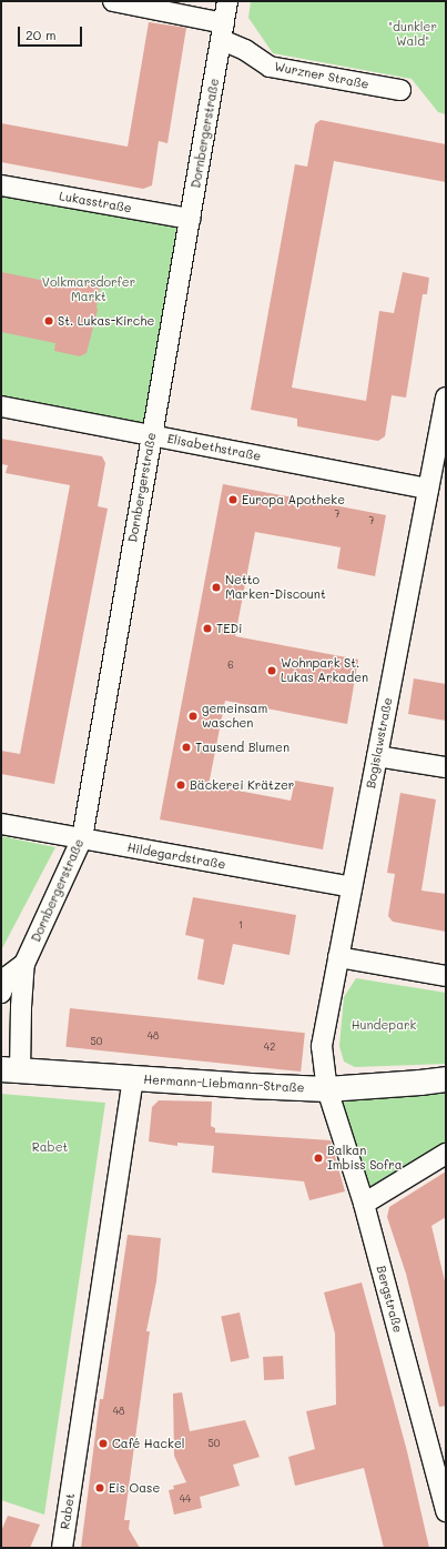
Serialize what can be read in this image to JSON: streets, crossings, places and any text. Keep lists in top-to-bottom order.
{
  "streets": {
    "street": [
      "Wurzner Straße",
      "Dornbergerstraße",
      "Lukasstraße",
      "Elisabethstraße",
      "Bogislawstraße",
      "Hildegardstraße",
      "Hermann-Liebmann-Straße",
      "Bergstraße",
      "Rabet"
    ]
  },
  "crossings": [
    ["Wurzner Straße", "Dornbergerstraße"],
    ["Dornbergerstraße", "Lukasstraße"],
    ["Dornbergerstraße", "Elisabethstraße"],
    ["Dornbergerstraße", "Hildegardstraße"],
    ["Dornbergerstraße", "Hermann-Liebmann-Straße"],
    ["Elisabethstraße", "Bogislawstraße"],
    ["Bogislawstraße", "Hildegardstraße"],
    ["Bogislawstraße", "Hermann-Liebmann-Straße"],
    ["Bogislawstraße", "Bergstraße"],
    ["Hermann-Liebmann-Straße", "Bergstraße"],
    ["Hermann-Liebmann-Straße", "Rabet"]
  ],
  "parks": [
    "\"dunkler Wald\"",
    "Volkmarsdorfer Markt",
    "Hundepark",
    "Rabet"
  ],
  "places": [
    "St. Lukas-Kirche",
    "Europa Apotheke",
    "Netto Marken-Discount",
    "TEDi",
    "Wohnpark St. Lukas Arkaden",
    "gemeinsam waschen",
    "Tausend Blumen",
    "Bäckerei Krätzer",
    "Balkan Imbiss Sofra",
    "Café Hackel",
    "Eis Oase"
  ],
  "house_numbers": [
    "7",
    "7",
    "6",
    "1",
    "48",
    "50",
    "42",
    "48",
    "50",
    "44"
  ],
  "scale_bar": "20 m"
}
